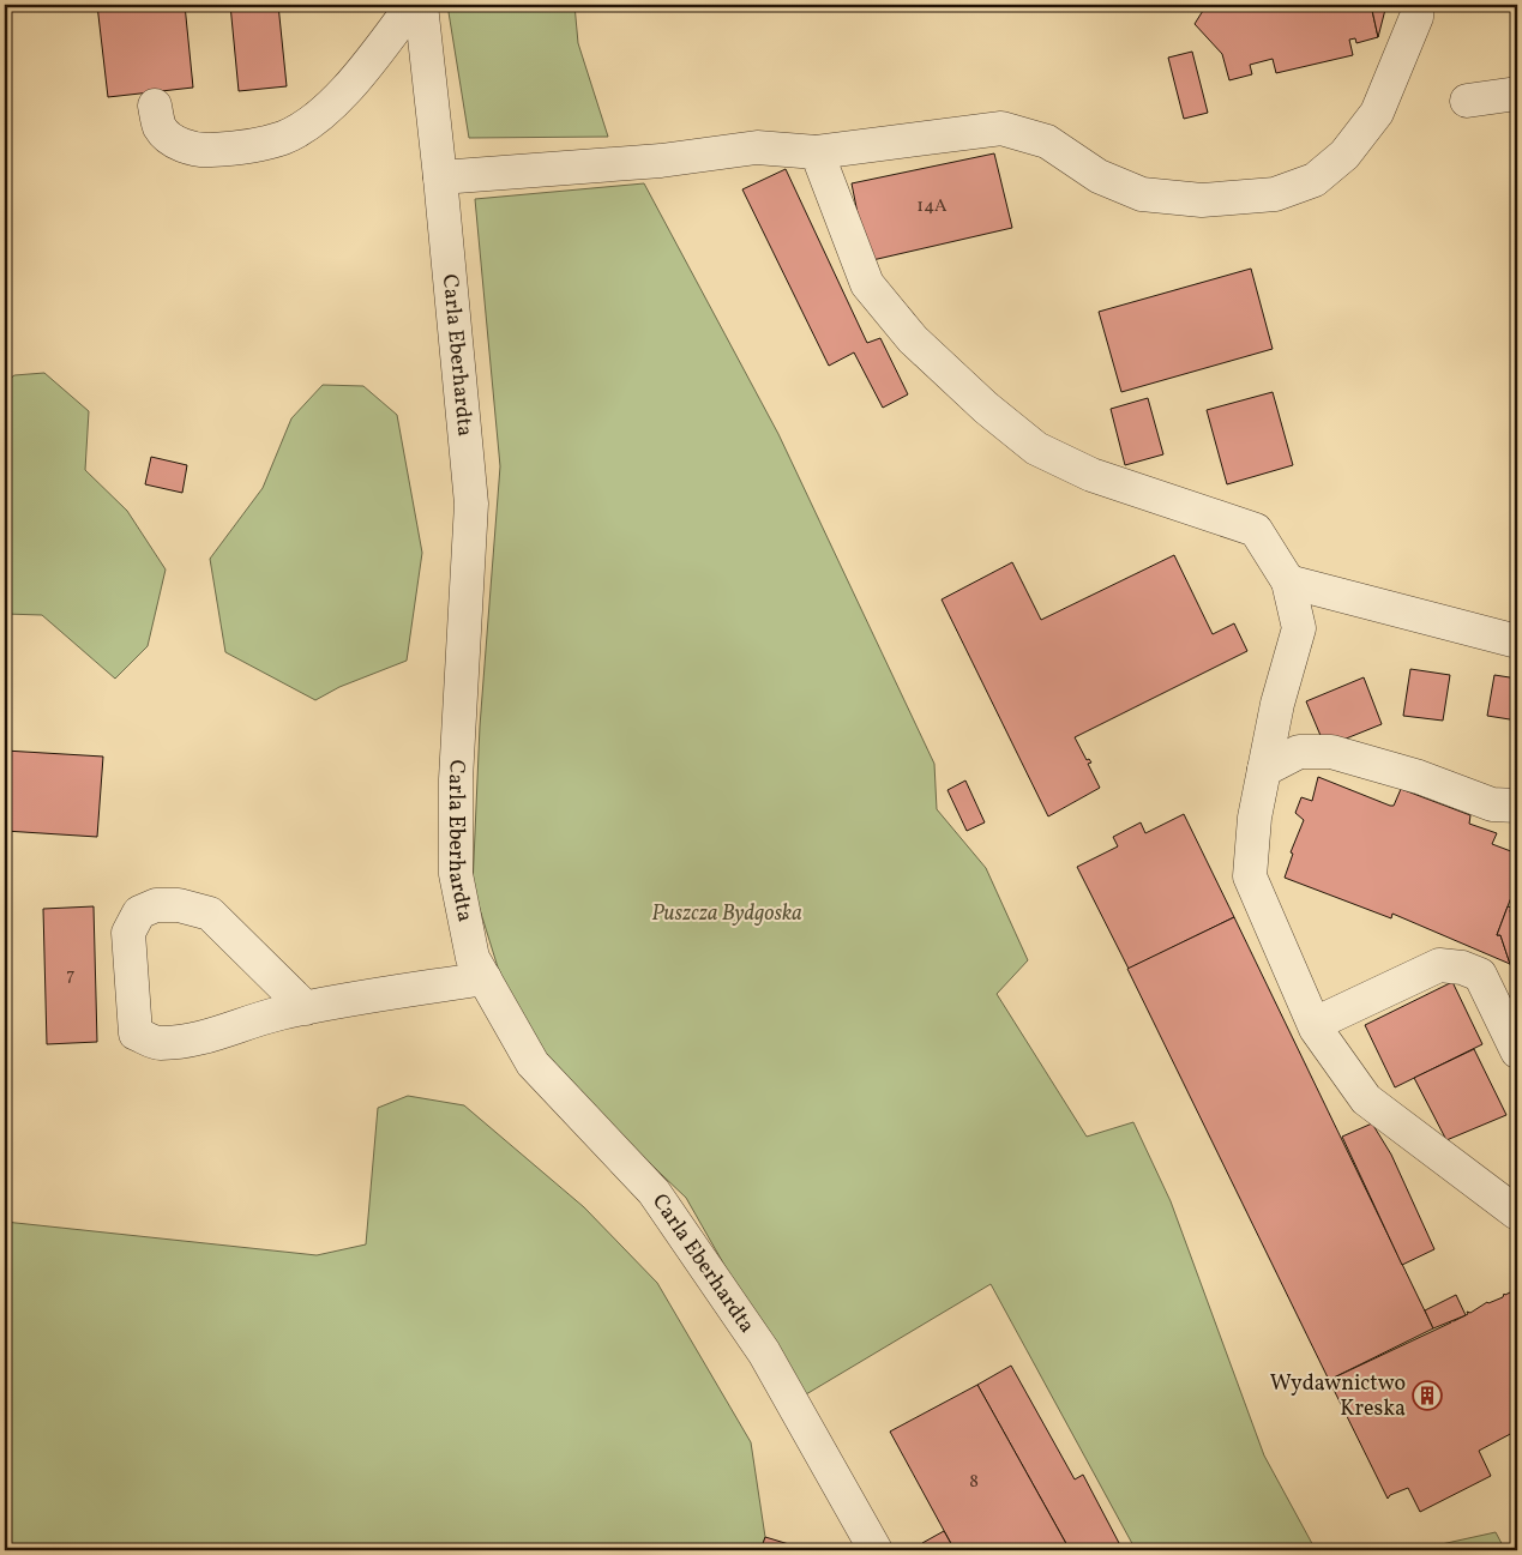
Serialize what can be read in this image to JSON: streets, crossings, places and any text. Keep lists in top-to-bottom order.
{
  "streets": {
    "street": ["Carla Eberhardta"]
  },
  "parks": ["Puszcza Bydgoska"],
  "places": {
    "building": ["Wydawnictwo Kreska"]
  },
  "house_numbers": ["14A", "7", "8"]
}
